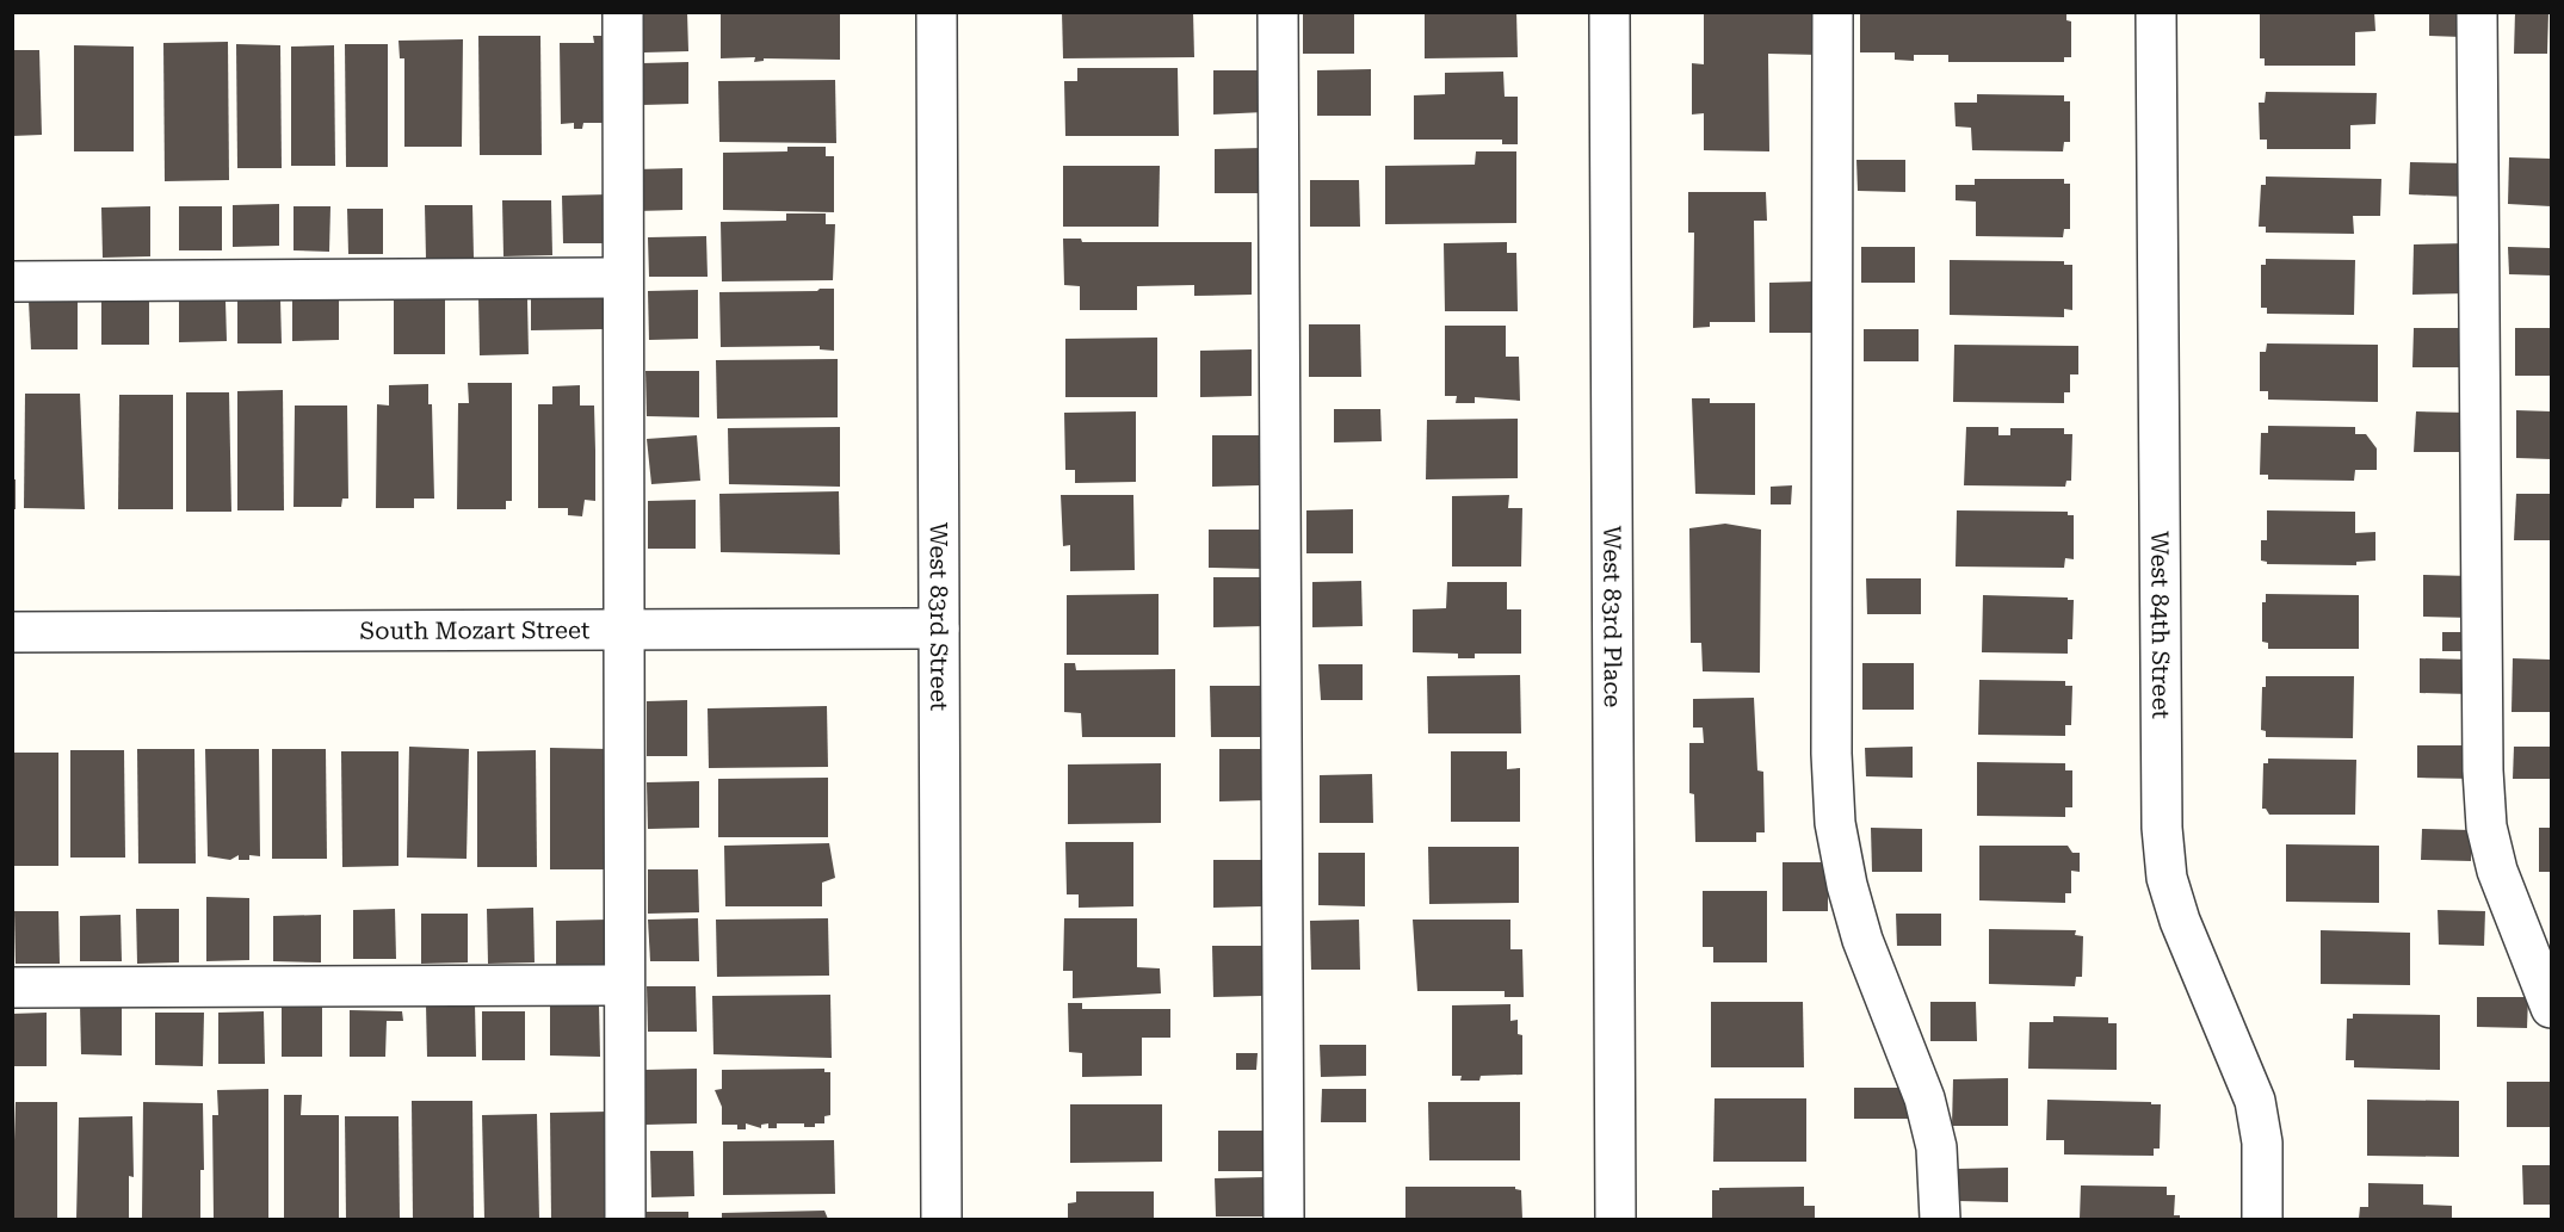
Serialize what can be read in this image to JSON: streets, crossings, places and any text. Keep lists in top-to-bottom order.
{
  "streets": {
    "street": [
      "West 83rd Place",
      "West 83rd Street",
      "West 84th Street",
      "South Mozart Street"
    ]
  },
  "crossings": [
    ["West 83rd Street", "South Mozart Street"]
  ]
}
